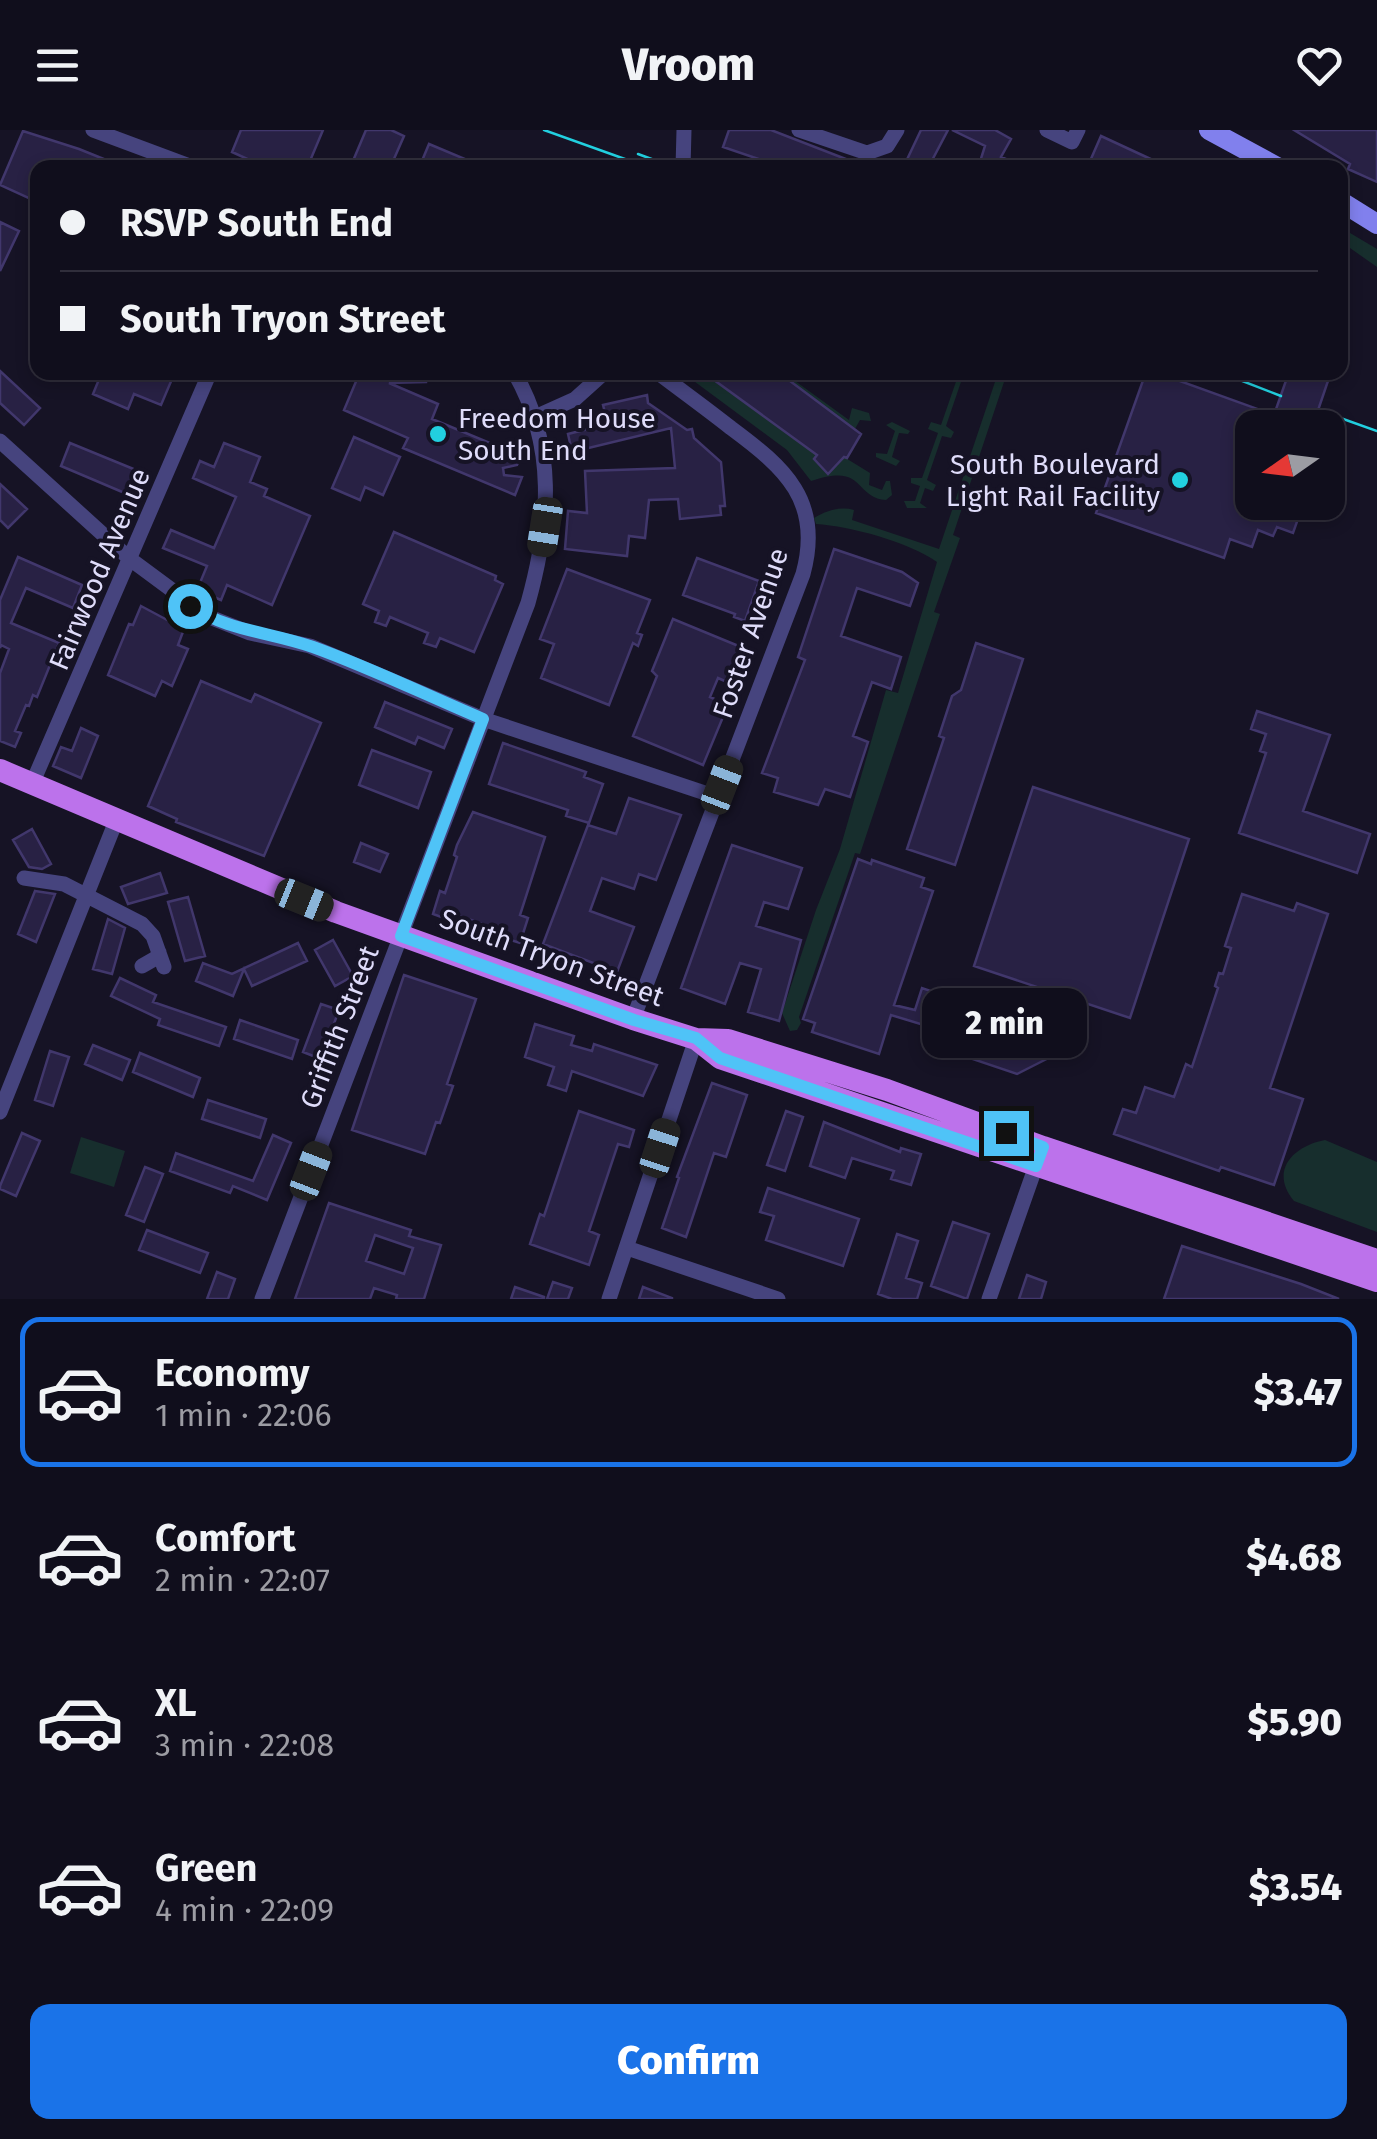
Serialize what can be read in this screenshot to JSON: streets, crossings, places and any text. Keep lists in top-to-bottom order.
{
  "streets": {
    "main road": ["South Tryon Street"],
    "street": ["Fairwood Avenue", "Foster Avenue", "Griffith Street"]
  },
  "crossings": [
    ["Fairwood Avenue", "South Tryon Street"],
    ["Foster Avenue", "South Tryon Street"],
    ["South Tryon Street", "Griffith Street"]
  ],
  "places": ["Freedom House South End", "South Boulevard Light Rail Facility"],
  "north": "left",
  "page": {
    "header": "Vroom",
    "banner": ["RSVP South End", "South Tryon Street"],
    "bubble": "2 min",
    "list": [
      {
        "name": "Economy",
        "note": "1 min · 22:06",
        "value": "$3.47"
      },
      {
        "name": "Comfort",
        "note": "2 min · 22:07",
        "value": "$4.68"
      },
      {
        "name": "XL",
        "note": "3 min · 22:08",
        "value": "$5.90"
      },
      {
        "name": "Green",
        "note": "4 min · 22:09",
        "value": "$3.54"
      }
    ],
    "buttons": "Confirm"
  }
}
